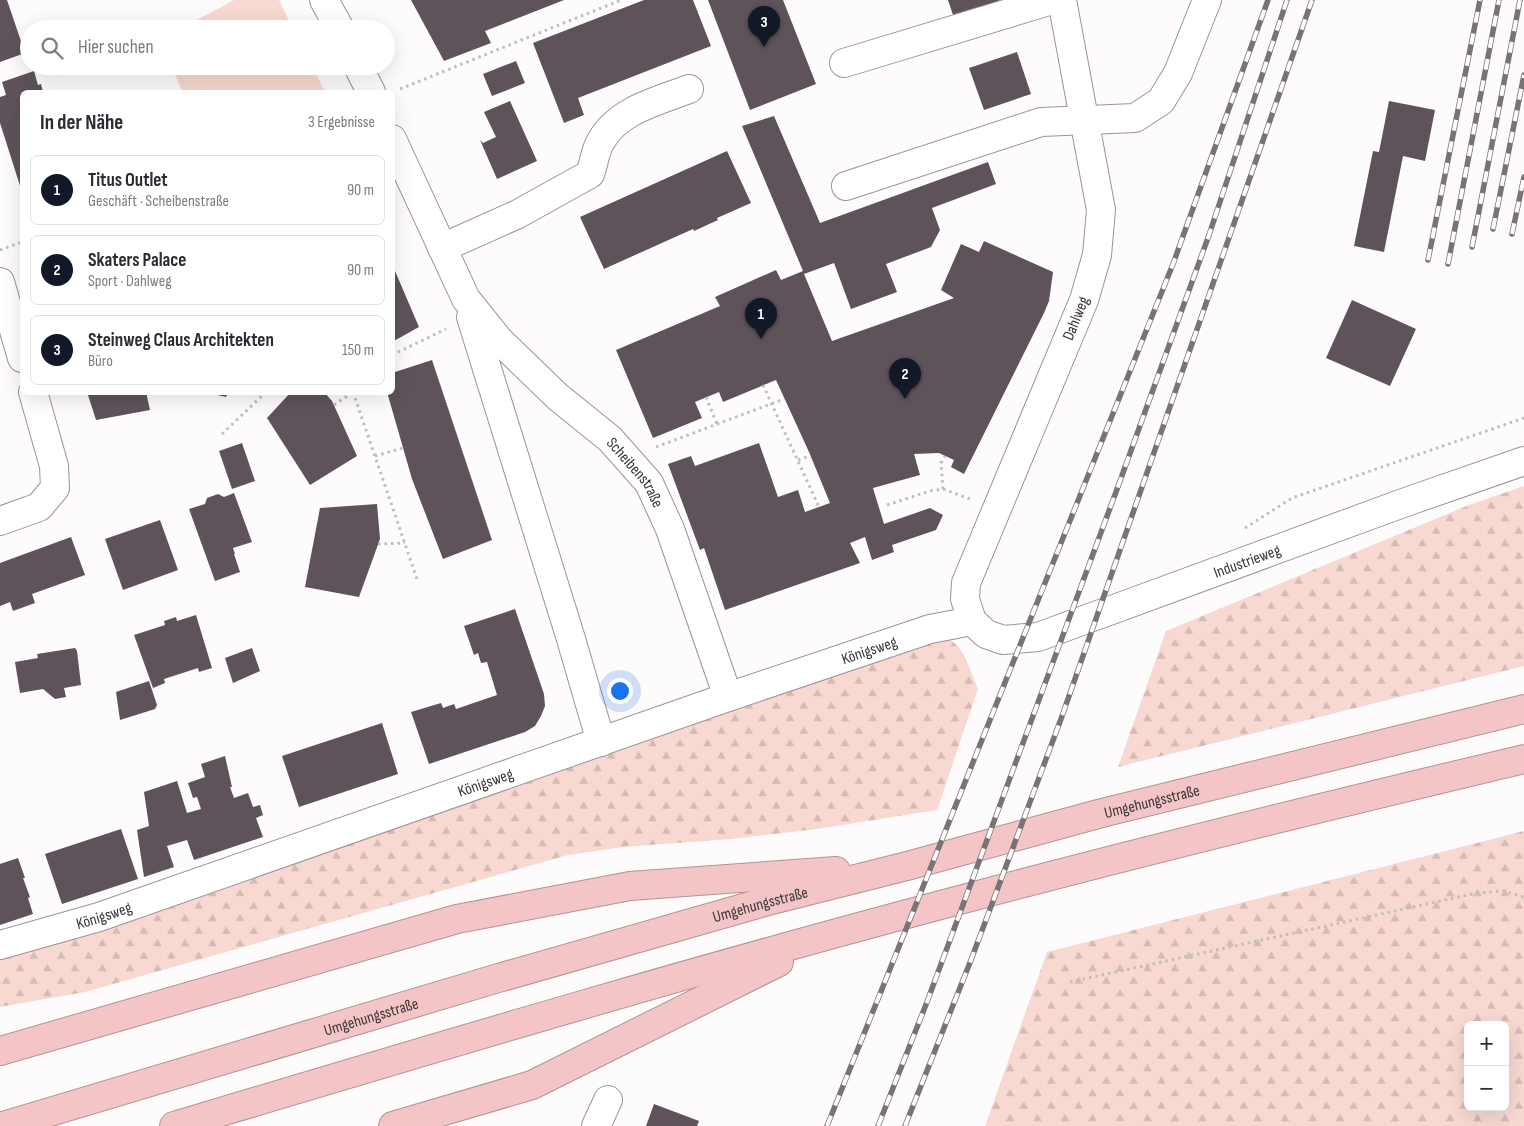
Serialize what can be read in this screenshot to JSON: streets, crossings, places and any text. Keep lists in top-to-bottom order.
{
  "streets": {
    "highway": ["Umgehungsstraße"],
    "street": [
      "Dahlweg",
      "Scheibenstraße",
      "Industrieweg",
      "Königsweg"
    ]
  },
  "crossings": [
    ["Dahlweg", "Industrieweg"],
    ["Dahlweg", "Königsweg"],
    ["Scheibenstraße", "Königsweg"],
    ["Industrieweg", "Königsweg"]
  ],
  "page": {
    "pins": ["3", "1", "2"],
    "search": "Hier suchen",
    "heading": ["In der Nähe", "3 Ergebnisse"],
    "list": [
      {
        "mark": "1",
        "name": "Titus Outlet",
        "note": "Geschäft · Scheibenstraße",
        "value": "90 m"
      },
      {
        "mark": "2",
        "name": "Skaters Palace",
        "note": "Sport · Dahlweg",
        "value": "90 m"
      },
      {
        "mark": "3",
        "name": "Steinweg Claus Architekten",
        "note": "Büro",
        "value": "150 m"
      }
    ],
    "map_buttons": ["+", "−"]
  }
}
